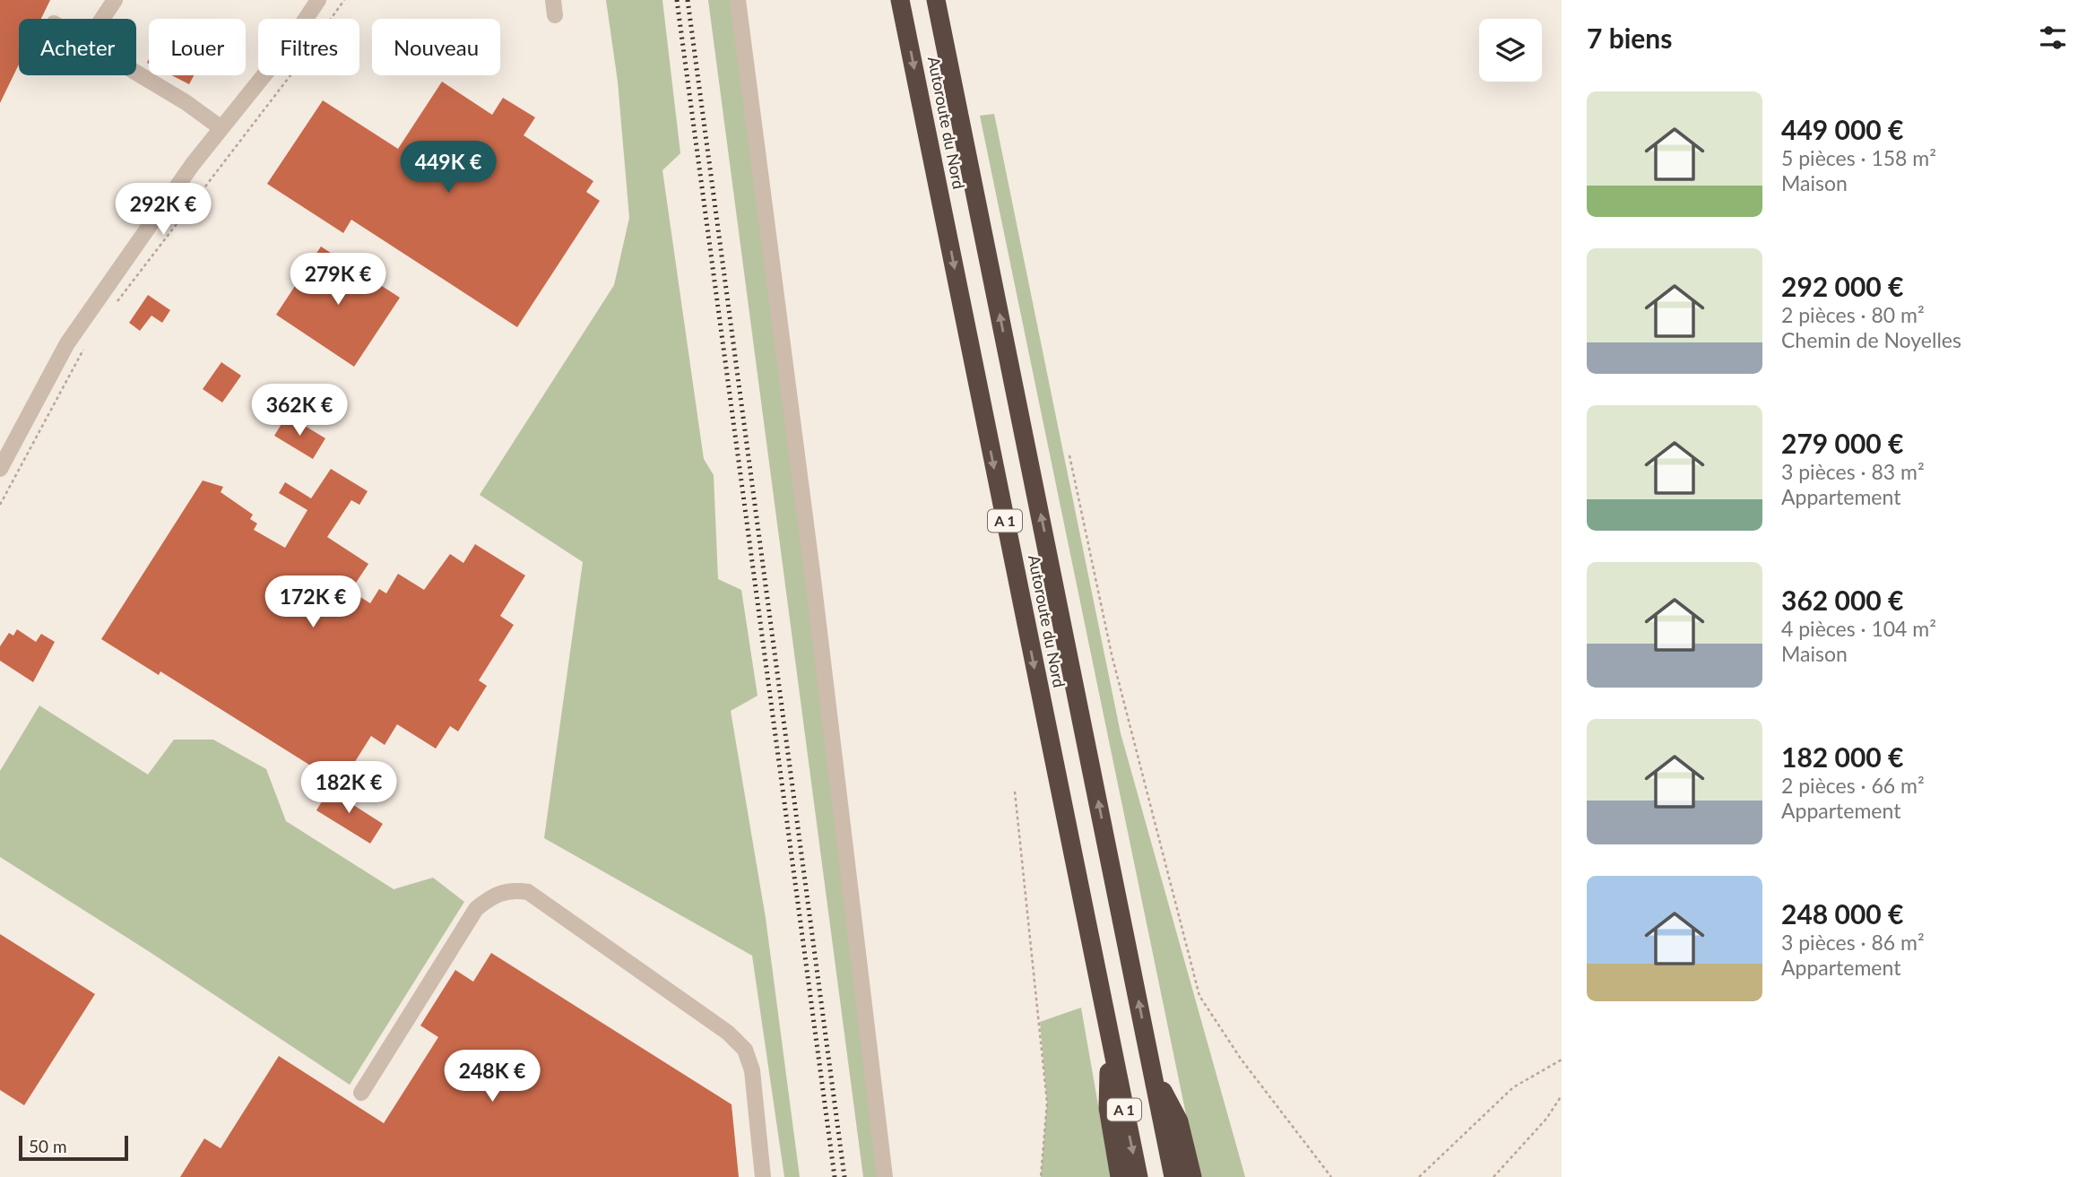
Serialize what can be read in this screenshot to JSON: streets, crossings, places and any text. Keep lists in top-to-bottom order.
{
  "streets": {
    "highway": ["Autoroute du Nord", "A 1"]
  },
  "scale_bar": "50 m",
  "page": {
    "heading": "7 biens",
    "chip": [
      "Acheter",
      "Louer",
      "Filtres",
      "Nouveau"
    ],
    "list": [
      {
        "name": "449 000 €",
        "note": "5 pièces · 158 m² · Maison"
      },
      {
        "name": "292 000 €",
        "note": "2 pièces · 80 m² · Chemin de Noyelles"
      },
      {
        "name": "279 000 €",
        "note": "3 pièces · 83 m² · Appartement"
      },
      {
        "name": "362 000 €",
        "note": "4 pièces · 104 m² · Maison"
      },
      {
        "name": "182 000 €",
        "note": "2 pièces · 66 m² · Appartement"
      },
      {
        "name": "248 000 €",
        "note": "3 pièces · 86 m² · Appartement"
      }
    ],
    "price": [
      "449K €",
      "292K €",
      "279K €",
      "362K €",
      "172K €",
      "182K €",
      "248K €"
    ],
    "scale": "50 m"
  }
}
